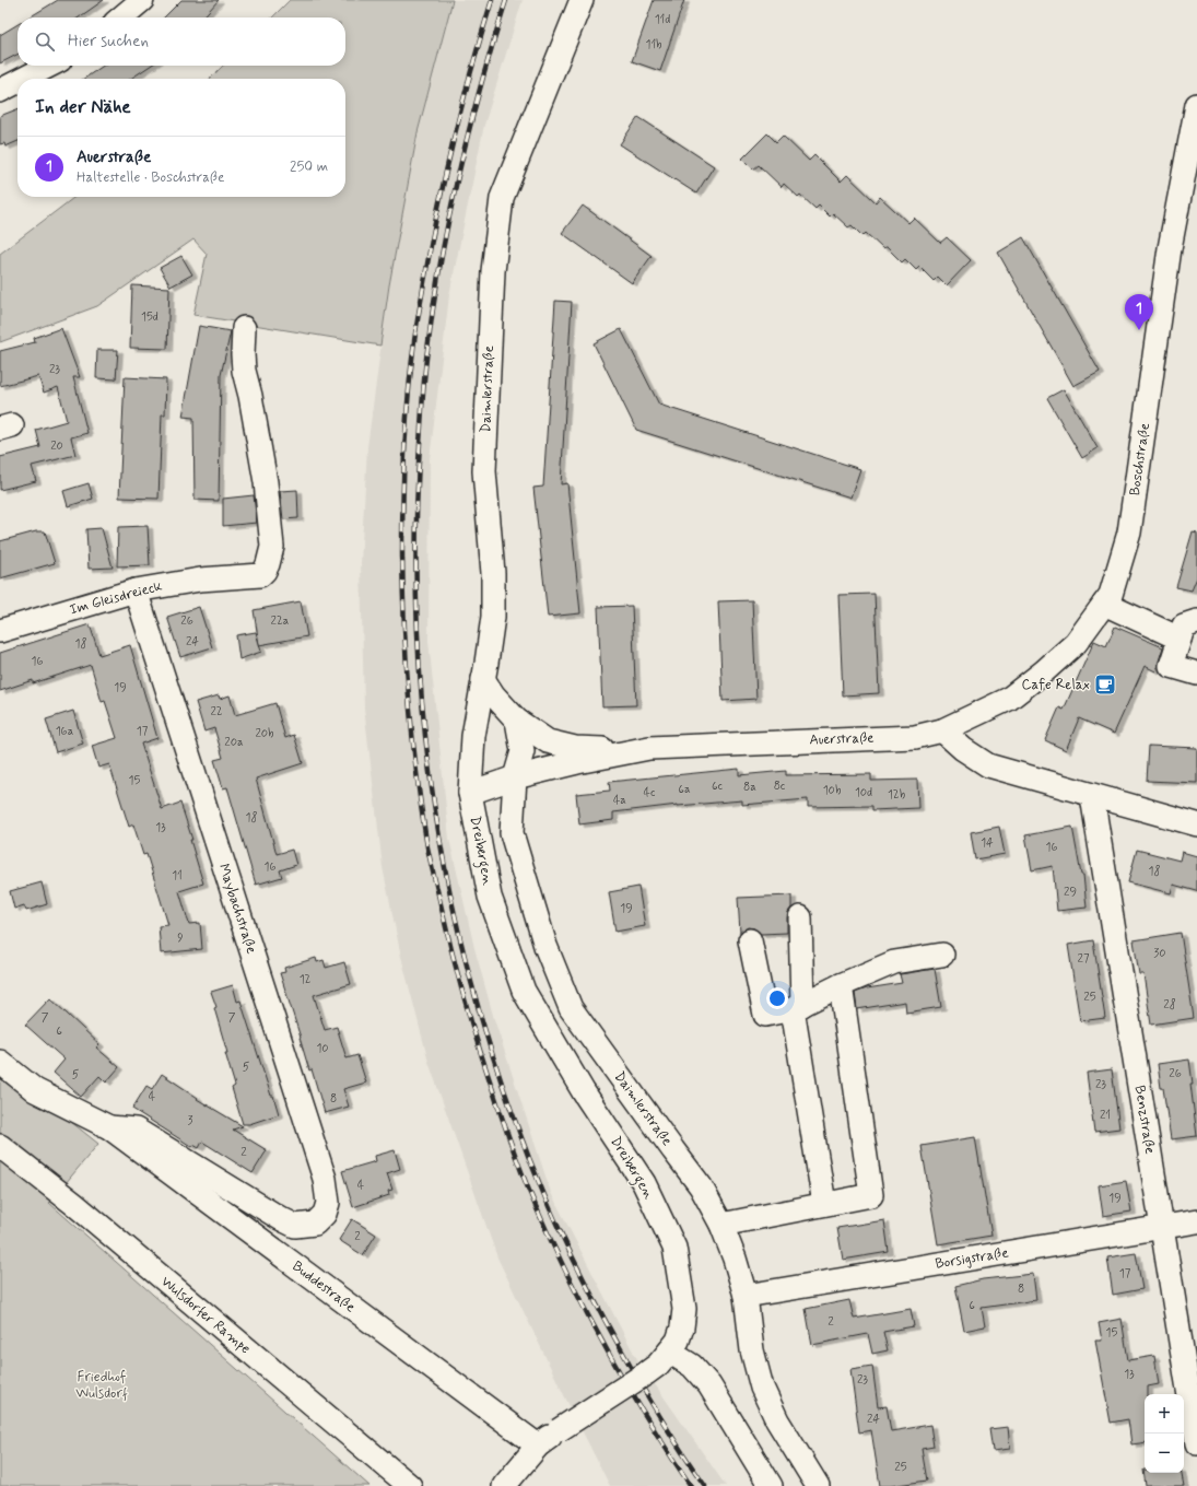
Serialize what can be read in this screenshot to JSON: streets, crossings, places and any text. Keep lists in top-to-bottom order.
{
  "streets": {
    "street": [
      "Daimlerstraße",
      "Boschstraße",
      "Im Gleisdreieck",
      "Auerstraße",
      "Dreibergen",
      "Maybachstraße",
      "Benzstraße",
      "Borsigstraße",
      "Buddestraße",
      "Wulsdorfer Rampe"
    ]
  },
  "crossings": [
    ["Daimlerstraße", "Auerstraße"],
    ["Daimlerstraße", "Dreibergen"],
    ["Daimlerstraße", "Borsigstraße"],
    ["Boschstraße", "Auerstraße"],
    ["Im Gleisdreieck", "Maybachstraße"],
    ["Auerstraße", "Dreibergen"],
    ["Dreibergen", "Buddestraße"],
    ["Maybachstraße", "Buddestraße"],
    ["Benzstraße", "Borsigstraße"]
  ],
  "parks": ["Friedhof Wulsdorf"],
  "places": {
    "cafe": ["Cafe Relax"]
  },
  "house_numbers": [
    "11d",
    "11b",
    "15d",
    "23",
    "20",
    "26",
    "22a",
    "24",
    "18",
    "16",
    "19",
    "22",
    "16a",
    "17",
    "20b",
    "20a",
    "15",
    "6c",
    "8c",
    "8a",
    "6a",
    "10b",
    "4c",
    "10d",
    "12b",
    "4a",
    "18",
    "13",
    "14",
    "16",
    "16",
    "18",
    "11",
    "29",
    "19",
    "9",
    "30",
    "27",
    "12",
    "25",
    "28",
    "7",
    "7",
    "6",
    "10",
    "5",
    "26",
    "5",
    "23",
    "4",
    "8",
    "21",
    "3",
    "2",
    "4",
    "19",
    "2",
    "17",
    "8",
    "6",
    "2",
    "15",
    "13",
    "23",
    "24",
    "25"
  ],
  "page": {
    "search": "Hier suchen",
    "heading": "In der Nähe",
    "list": [
      {
        "mark": "1",
        "name": "Auerstraße",
        "note": "Haltestelle · Boschstraße",
        "value": "250 m"
      }
    ],
    "pins": "1",
    "map_buttons": ["+", "−"]
  }
}
